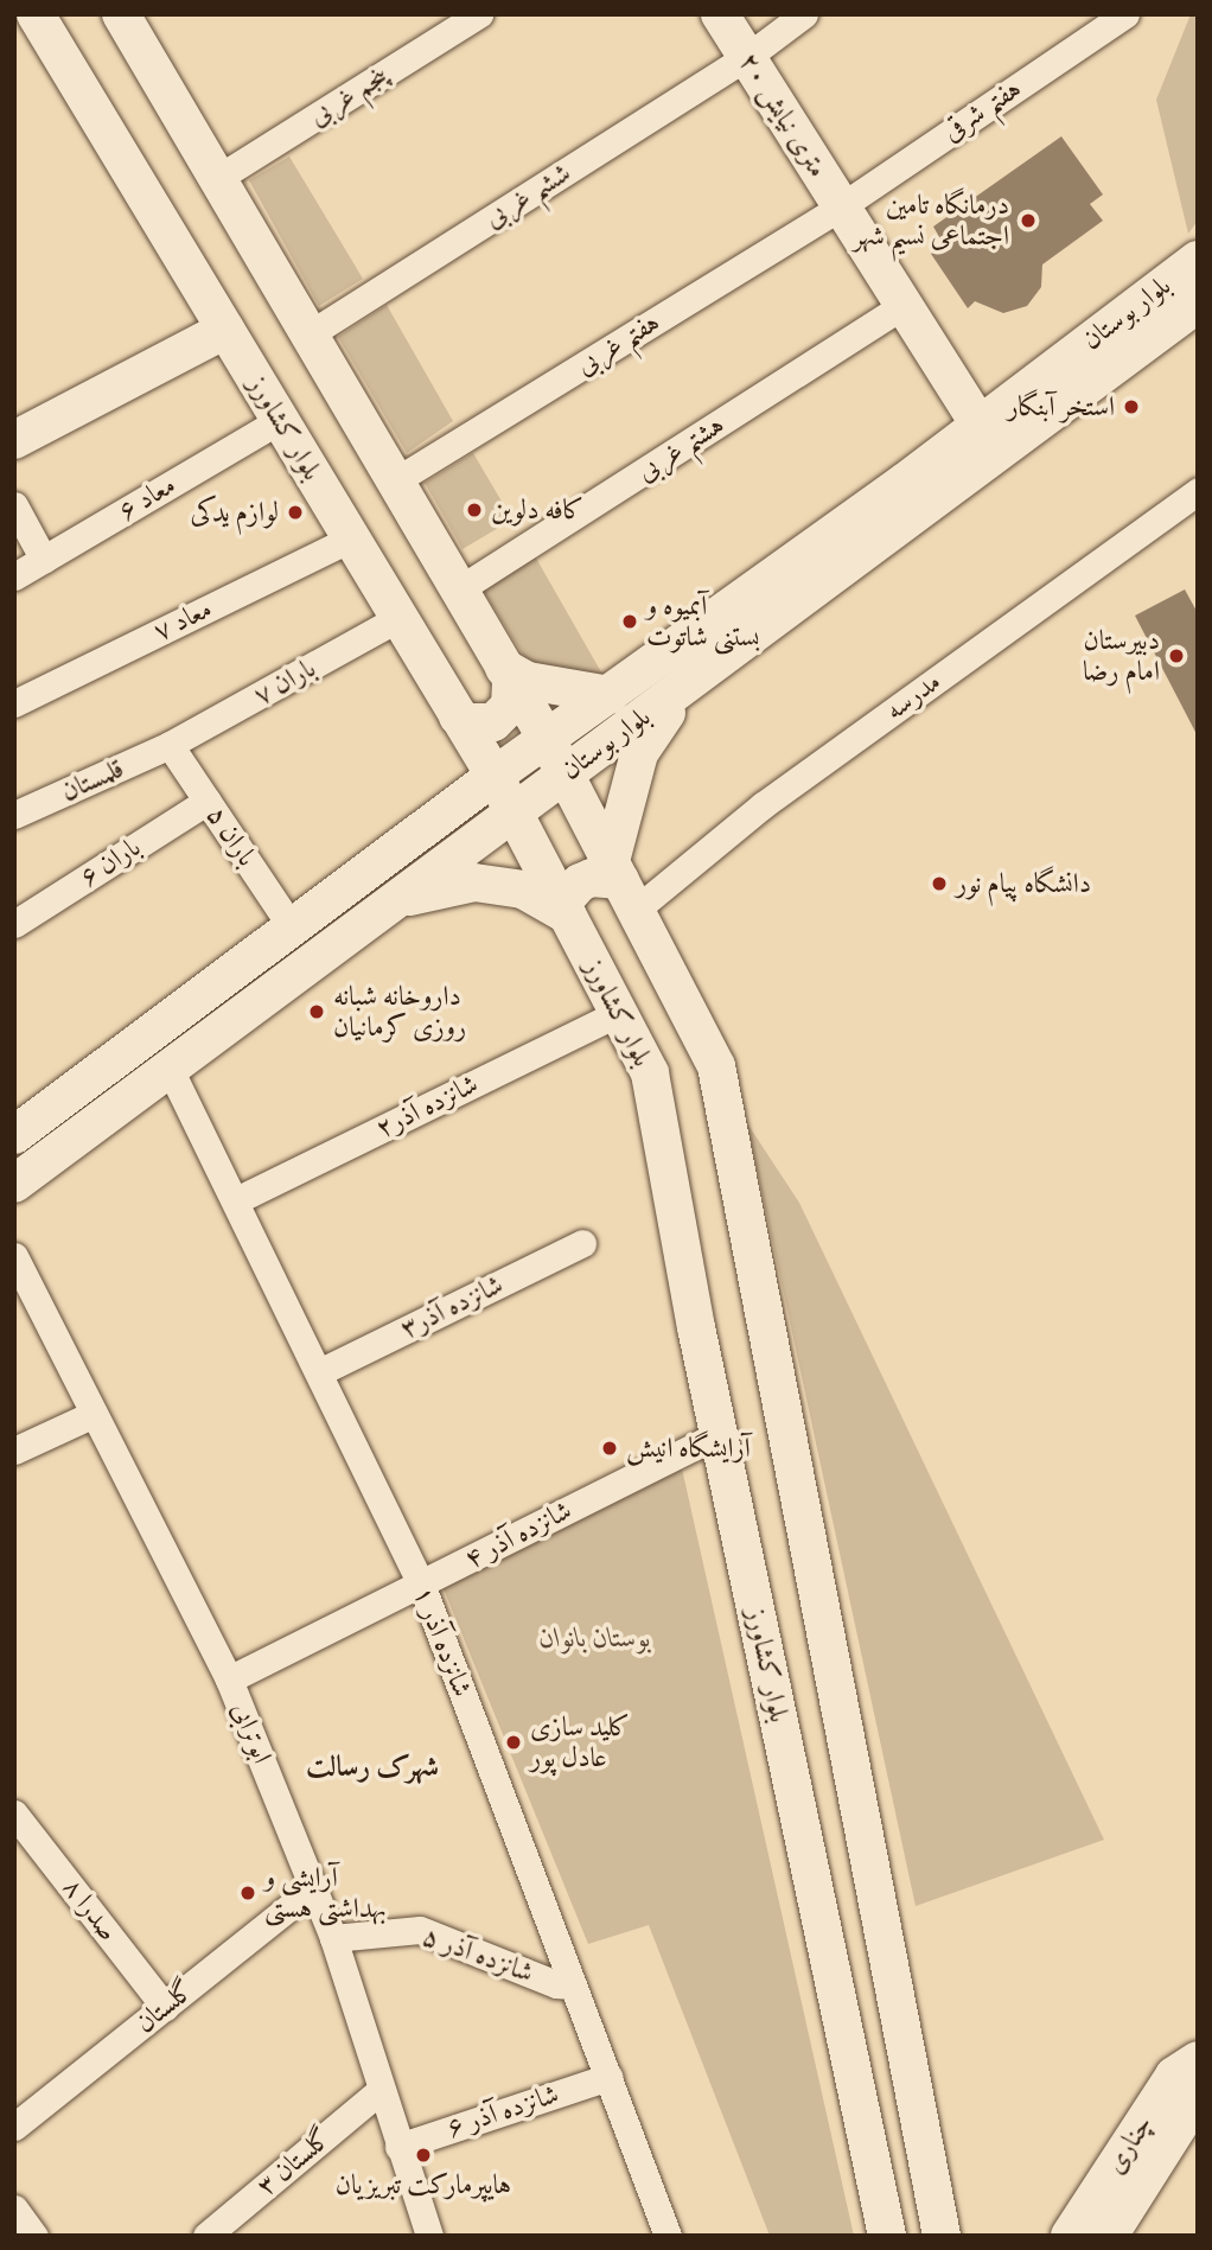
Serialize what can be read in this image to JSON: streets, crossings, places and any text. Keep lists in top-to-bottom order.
{
  "streets": {
    "street": [
      "پنجم غربی",
      "هفتم شرقی",
      "۲۰ متری نیایش",
      "ششم غربی",
      "بلوار بوستان",
      "هفتم غربی",
      "بلوار کشاورز",
      "هشتم غربی",
      "معاد ۶",
      "معاد ۷",
      "باران ۷",
      "مدرسه",
      "قلمستان",
      "باران ۵",
      "باران ۶",
      "شانزده آذر۲",
      "شانزده آذر۳",
      "شانزده آذر ۴",
      "شانزده آذر ۱",
      "ابوترابی",
      "صدرا ۸",
      "شانزده آذر ۵",
      "گلستان",
      "شانزده آذر ۶",
      "چناری",
      "گلستان ۳"
    ]
  },
  "crossings": [
    ["هفتم شرقی", "۲۰ متری نیایش"],
    ["هفتم شرقی", "هفتم غربی"],
    ["۲۰ متری نیایش", "ششم غربی"],
    ["۲۰ متری نیایش", "بلوار بوستان"],
    ["۲۰ متری نیایش", "هفتم غربی"],
    ["۲۰ متری نیایش", "هشتم غربی"],
    ["بلوار بوستان", "بلوار کشاورز"],
    ["بلوار بوستان", "باران ۵"],
    ["بلوار بوستان", "شانزده آذر ۱"],
    ["بلوار کشاورز", "معاد ۶"],
    ["بلوار کشاورز", "معاد ۷"],
    ["بلوار کشاورز", "باران ۷"],
    ["بلوار کشاورز", "شانزده آذر۲"],
    ["بلوار کشاورز", "شانزده آذر ۴"],
    ["باران ۷", "قلمستان"],
    ["باران ۷", "باران ۵"],
    ["قلمستان", "باران ۵"],
    ["باران ۵", "باران ۶"],
    ["شانزده آذر۲", "شانزده آذر ۱"],
    ["شانزده آذر۳", "شانزده آذر ۱"],
    ["شانزده آذر ۴", "شانزده آذر ۱"],
    ["شانزده آذر ۴", "ابوترابی"],
    ["شانزده آذر ۱", "شانزده آذر ۵"],
    ["شانزده آذر ۱", "شانزده آذر ۶"],
    ["ابوترابی", "شانزده آذر ۵"],
    ["ابوترابی", "گلستان"],
    ["ابوترابی", "شانزده آذر ۶"],
    ["ابوترابی", "گلستان ۳"],
    ["صدرا ۸", "گلستان"]
  ],
  "districts": ["شهرک رسالت"],
  "parks": ["بوستان بانوان"],
  "places": [
    "درمانگاه تامین اجتماعی نسیم شهر",
    "استخر آبنگار",
    "کافه دلوین",
    "لوازم یدکی",
    "آبمیوه و بستنی شاتوت",
    "دبیرستان امام رضا",
    "دانشگاه پیام نور",
    "داروخانه شبانه روزی کرمانیان",
    "آرایشگاه انیش",
    "کلید سازی عادل پور",
    "آرایشی و بهداشتی هستی",
    "هایپرمارکت تبریزیان"
  ]
}
